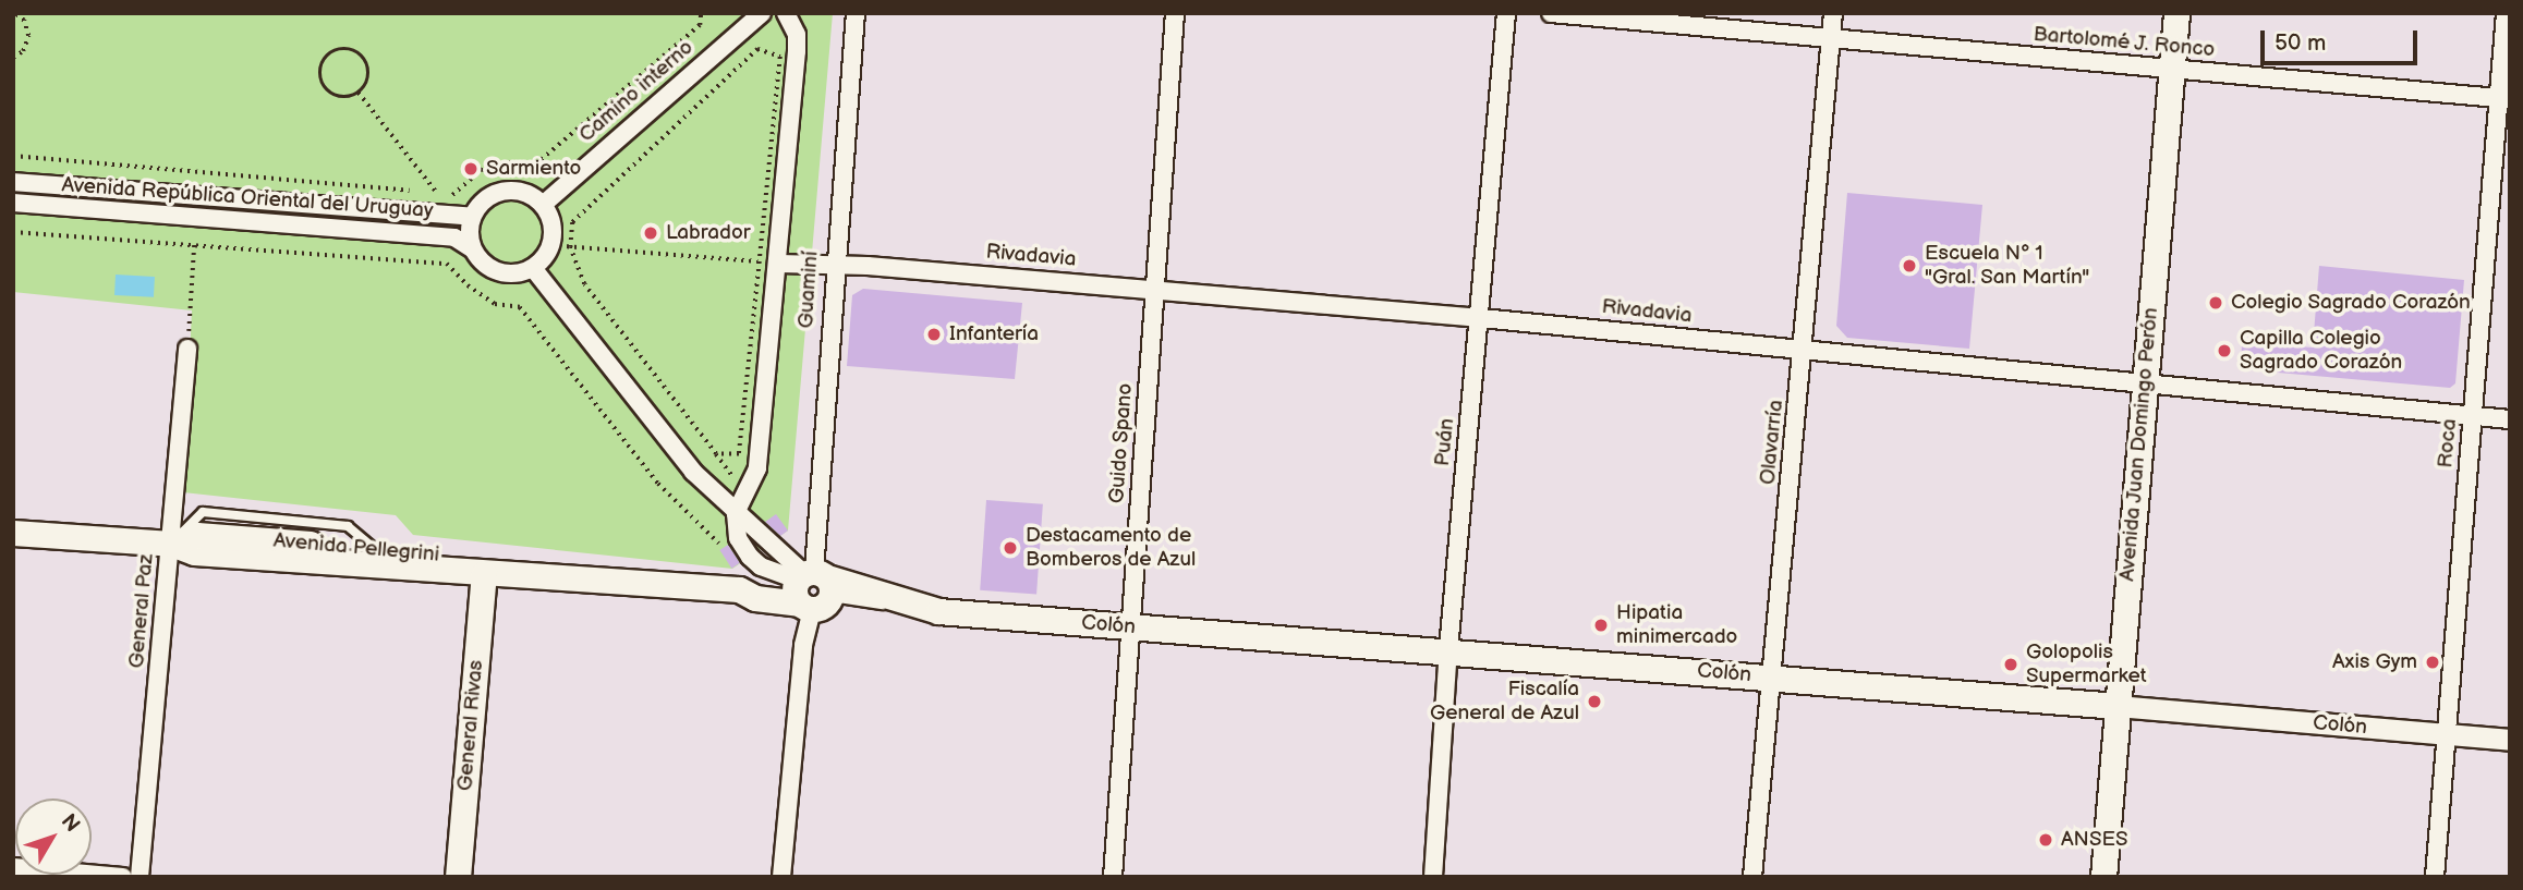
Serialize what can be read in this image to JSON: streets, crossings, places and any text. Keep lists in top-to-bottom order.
{
  "streets": {
    "main road": [
      "Avenida Juan Domingo Perón",
      "Avenida Pellegrini",
      "Colón",
      "General Rivas"
    ],
    "street": [
      "Bartolomé J. Ronco",
      "Camino interno",
      "Avenida República Oriental del Uruguay",
      "Rivadavia",
      "Guaminí",
      "Puán",
      "Olavarría",
      "Guido Spano",
      "Roca",
      "General Paz"
    ]
  },
  "crossings": [
    ["Bartolomé J. Ronco", "Olavarría"],
    ["Bartolomé J. Ronco", "Roca"],
    ["Bartolomé J. Ronco", "Avenida Juan Domingo Perón"],
    ["Camino interno", "Avenida República Oriental del Uruguay"],
    ["Rivadavia", "Guaminí"],
    ["Rivadavia", "Puán"],
    ["Rivadavia", "Olavarría"],
    ["Rivadavia", "Guido Spano"],
    ["Rivadavia", "Roca"],
    ["Rivadavia", "Avenida Juan Domingo Perón"],
    ["Guaminí", "Avenida Pellegrini"],
    ["Guaminí", "Colón"],
    ["Puán", "Colón"],
    ["Olavarría", "Colón"],
    ["Guido Spano", "Colón"],
    ["Roca", "Colón"],
    ["Avenida Juan Domingo Perón", "Colón"],
    ["Avenida Pellegrini", "General Paz"],
    ["Avenida Pellegrini", "Colón"],
    ["Avenida Pellegrini", "General Rivas"]
  ],
  "places": [
    "Sarmiento",
    "Labrador",
    "Escuela Nº 1 \"Gral. San Martín\"",
    "Colegio Sagrado Corazón",
    "Infantería",
    "Capilla Colegio Sagrado Corazón",
    "Destacamento de Bomberos de Azul",
    "Hipatia minimercado",
    "Axis Gym",
    "Golopolis Supermarket",
    "Fiscalía General de Azul",
    "ANSES"
  ],
  "scale_bar": "50 m",
  "north": "top right"
}
